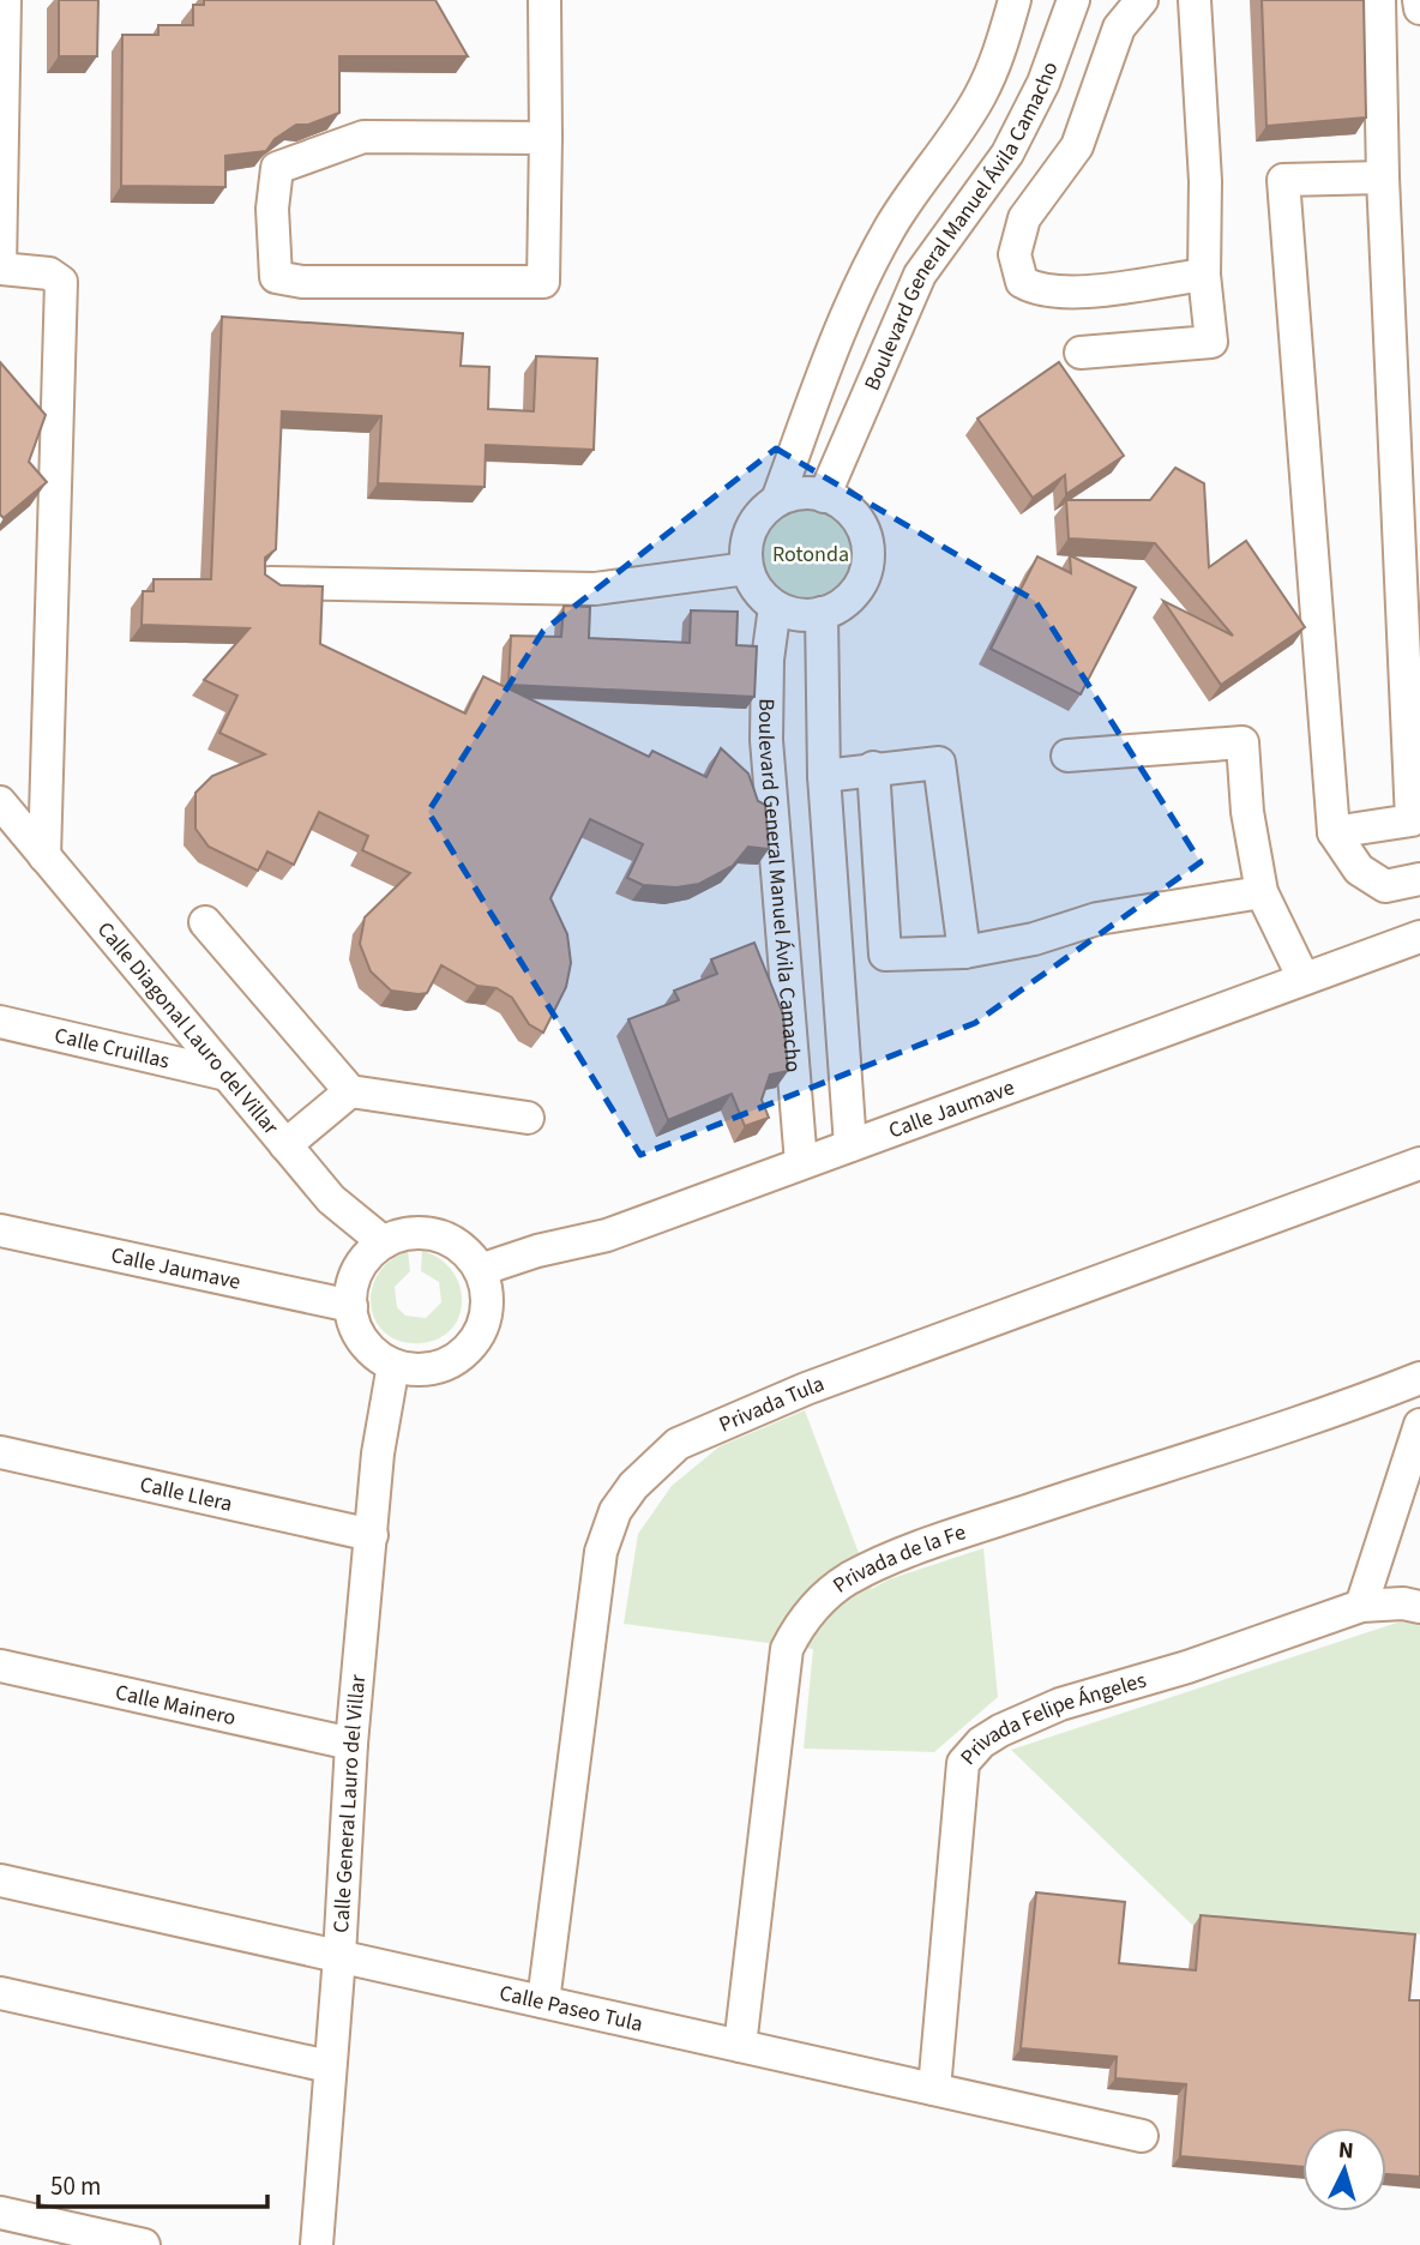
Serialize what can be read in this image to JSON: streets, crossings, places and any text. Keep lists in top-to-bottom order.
{
  "streets": {
    "street": [
      "Boulevard General Manuel Ávila Camacho",
      "Calle Diagonal Lauro del Villar",
      "Calle Cruillas",
      "Calle Jaumave",
      "Privada Tula",
      "Calle Llera",
      "Privada de la Fe",
      "Calle Mainero",
      "Privada Felipe Ángeles",
      "Calle General Lauro del Villar",
      "Calle Paseo Tula"
    ]
  },
  "crossings": [
    ["Boulevard General Manuel Ávila Camacho", "Calle Jaumave"],
    ["Calle Diagonal Lauro del Villar", "Calle Cruillas"],
    ["Calle Diagonal Lauro del Villar", "Calle Jaumave"],
    ["Calle Diagonal Lauro del Villar", "Calle General Lauro del Villar"],
    ["Calle Jaumave", "Calle General Lauro del Villar"],
    ["Privada Tula", "Calle Paseo Tula"],
    ["Calle Llera", "Calle General Lauro del Villar"],
    ["Privada de la Fe", "Calle Paseo Tula"],
    ["Calle Mainero", "Calle General Lauro del Villar"],
    ["Privada Felipe Ángeles", "Calle Paseo Tula"],
    ["Calle General Lauro del Villar", "Calle Paseo Tula"]
  ],
  "parks": ["Rotonda"],
  "scale_bar": "50 m",
  "north": "top"
}
